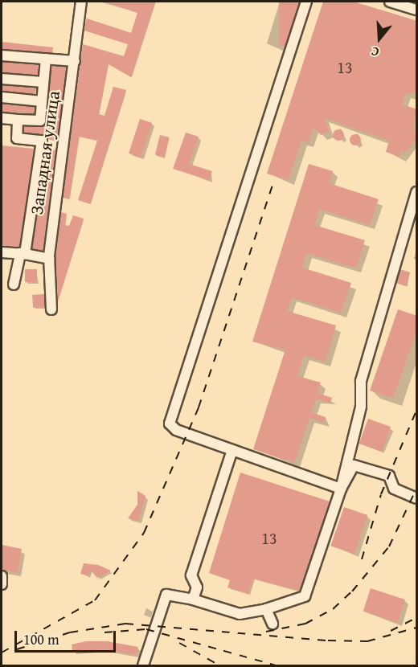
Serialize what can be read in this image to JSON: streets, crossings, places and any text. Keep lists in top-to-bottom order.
{
  "streets": {
    "street": ["Западная улица"]
  },
  "house_numbers": ["13", "13"],
  "scale_bar": "100 m",
  "north": "bottom"
}
